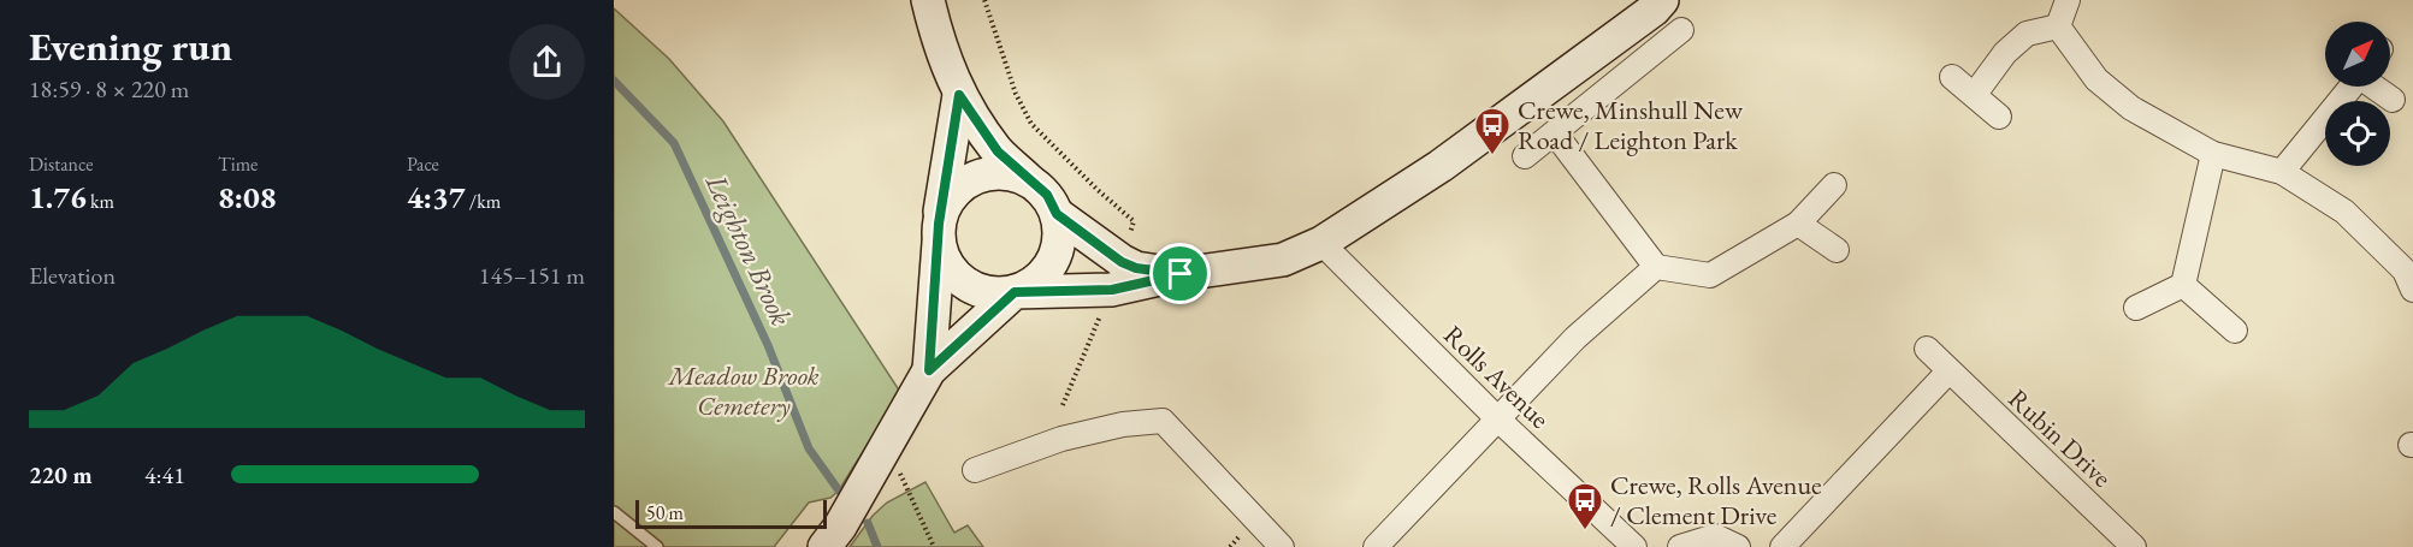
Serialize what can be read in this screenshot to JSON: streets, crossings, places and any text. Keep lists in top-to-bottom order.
{
  "streets": {
    "street": ["Rolls Avenue", "Rubin Drive"]
  },
  "water": ["Leighton Brook"],
  "parks": ["Meadow Brook Cemetery"],
  "places": {
    "bus stop": ["Crewe, Minshull New Road / Leighton Park", "Crewe, Rolls Avenue / Clement Drive"]
  },
  "scale_bar": "50 m",
  "north": "top right",
  "page": {
    "heading": ["Evening run", "18:59 · 8 × 220 m"],
    "stats": [
      ["Distance", "1.76 km"],
      ["Time", "8:08"],
      ["Pace", "4:37 /km"]
    ],
    "chart": ["Elevation", "145–151 m"],
    "list": [
      {
        "name": "220 m",
        "note": "4:41"
      }
    ],
    "scale": "50 m"
  }
}
